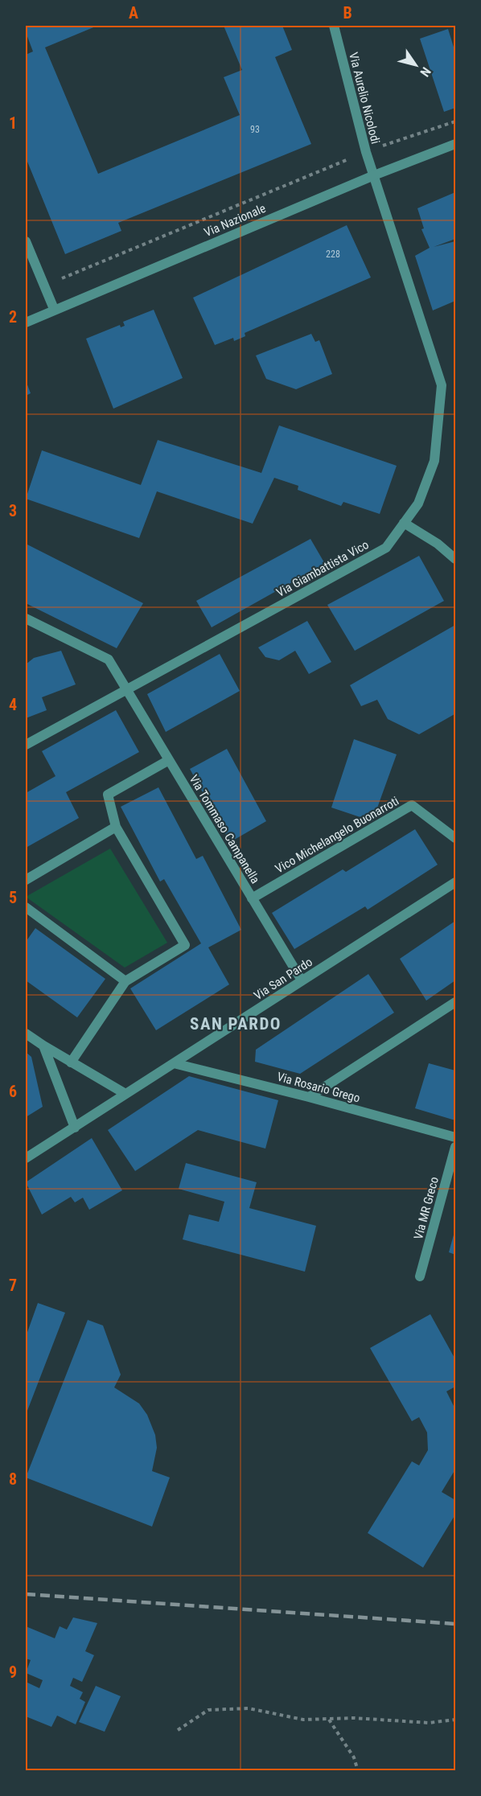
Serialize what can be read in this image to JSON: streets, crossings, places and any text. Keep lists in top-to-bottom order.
{
  "streets": {
    "street": [
      "Via Aurelio Nicolodi",
      "Via Nazionale",
      "Via Giambattista Vico",
      "Via Tommaso Campanella",
      "Vico Michelangelo Buonarroti",
      "Via San Pardo",
      "Via Rosario Grego",
      "Via MR Greco"
    ]
  },
  "crossings": [
    ["Via Aurelio Nicolodi", "Via Nazionale"],
    ["Via Aurelio Nicolodi", "Via Giambattista Vico"],
    ["Via Nazionale", "Via Giambattista Vico"],
    ["Via Giambattista Vico", "Via Tommaso Campanella"],
    ["Via Tommaso Campanella", "Vico Michelangelo Buonarroti"],
    ["Via Tommaso Campanella", "Via San Pardo"],
    ["Via San Pardo", "Via Rosario Grego"]
  ],
  "districts": ["SAN PARDO"],
  "house_numbers": ["93", "228"],
  "north": "bottom right",
  "grid": {
    "columns": ["A", "B"],
    "rows": [
      "1",
      "2",
      "3",
      "4",
      "5",
      "6",
      "7",
      "8",
      "9"
    ]
  }
}
